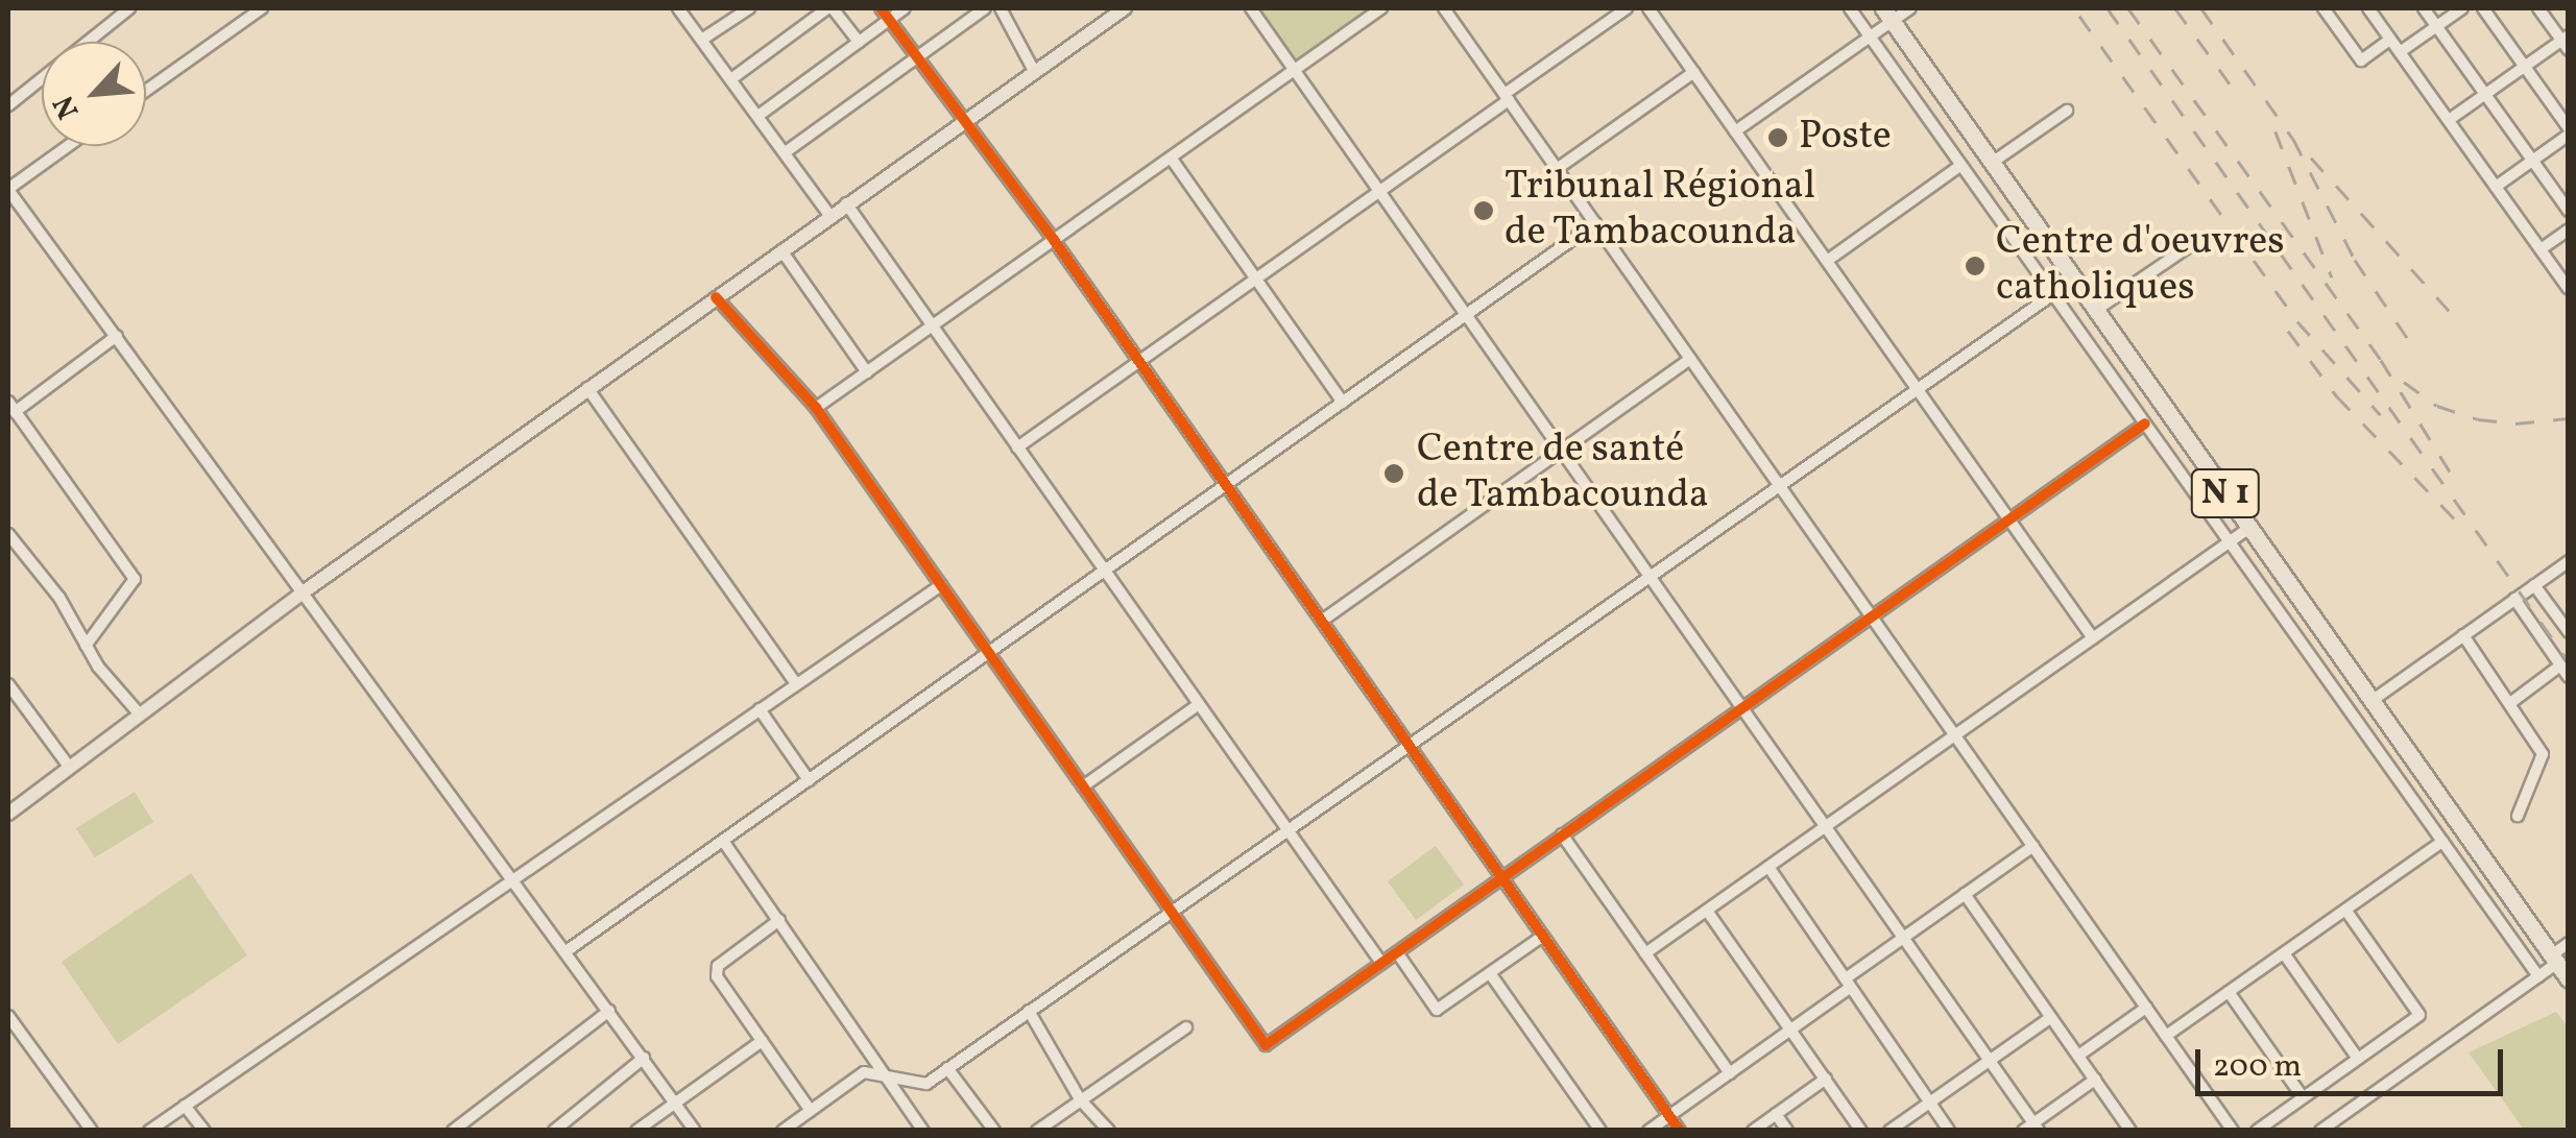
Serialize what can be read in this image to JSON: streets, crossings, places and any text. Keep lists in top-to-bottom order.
{
  "streets": {
    "highway": ["N 1"]
  },
  "places": [
    "Poste",
    "Tribunal Régional de Tambacounda",
    "Centre d'oeuvres catholiques",
    "Centre de santé de Tambacounda"
  ],
  "scale_bar": "200 m",
  "north": "bottom left"
}
